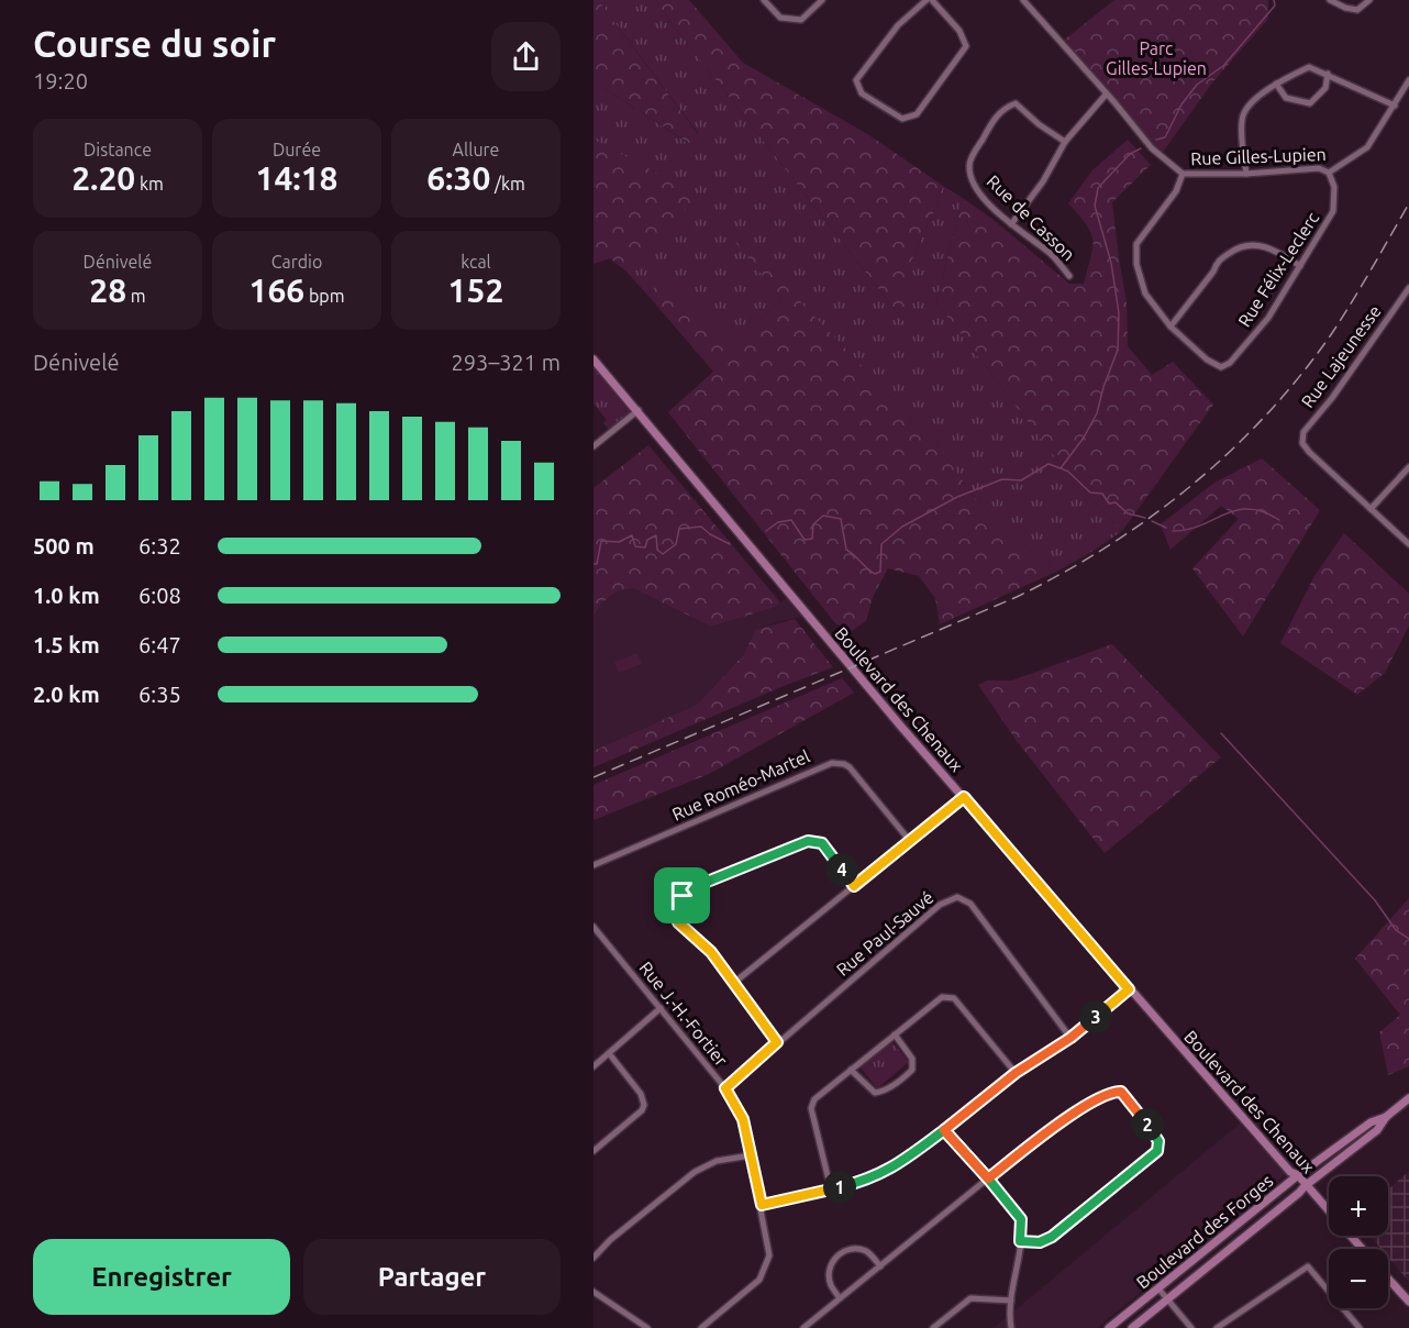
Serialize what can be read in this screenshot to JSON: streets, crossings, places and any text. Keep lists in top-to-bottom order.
{
  "streets": {
    "main road": ["Boulevard des Chenaux", "Boulevard des Forges"],
    "street": [
      "Rue Gilles-Lupien",
      "Rue de Casson",
      "Rue Félix-Leclerc",
      "Rue Lajeunesse",
      "Rue Roméo-Martel",
      "Rue Paul-Sauvé",
      "Rue J.-H.-Fortier"
    ]
  },
  "crossings": [
    ["Rue Gilles-Lupien", "Rue Félix-Leclerc"],
    ["Boulevard des Chenaux", "Boulevard des Forges"],
    ["Rue Paul-Sauvé", "Rue J.-H.-Fortier"]
  ],
  "parks": ["Parc Gilles-Lupien"],
  "page": {
    "heading": ["Course du soir", "19:20"],
    "stats": [
      ["Distance", "2.20 km"],
      ["Durée", "14:18"],
      ["Allure", "6:30 /km"],
      ["Dénivelé", "28 m"],
      ["Cardio", "166 bpm"],
      ["kcal", "152"]
    ],
    "chart": ["Dénivelé", "293–321 m"],
    "list": [
      {
        "name": "500 m",
        "note": "6:32"
      },
      {
        "name": "1.0 km",
        "note": "6:08"
      },
      {
        "name": "1.5 km",
        "note": "6:47"
      },
      {
        "name": "2.0 km",
        "note": "6:35"
      }
    ],
    "pins": [
      "4",
      "3",
      "2",
      "1"
    ],
    "map_buttons": ["+", "−"],
    "buttons": ["Enregistrer", "Partager"]
  }
}
